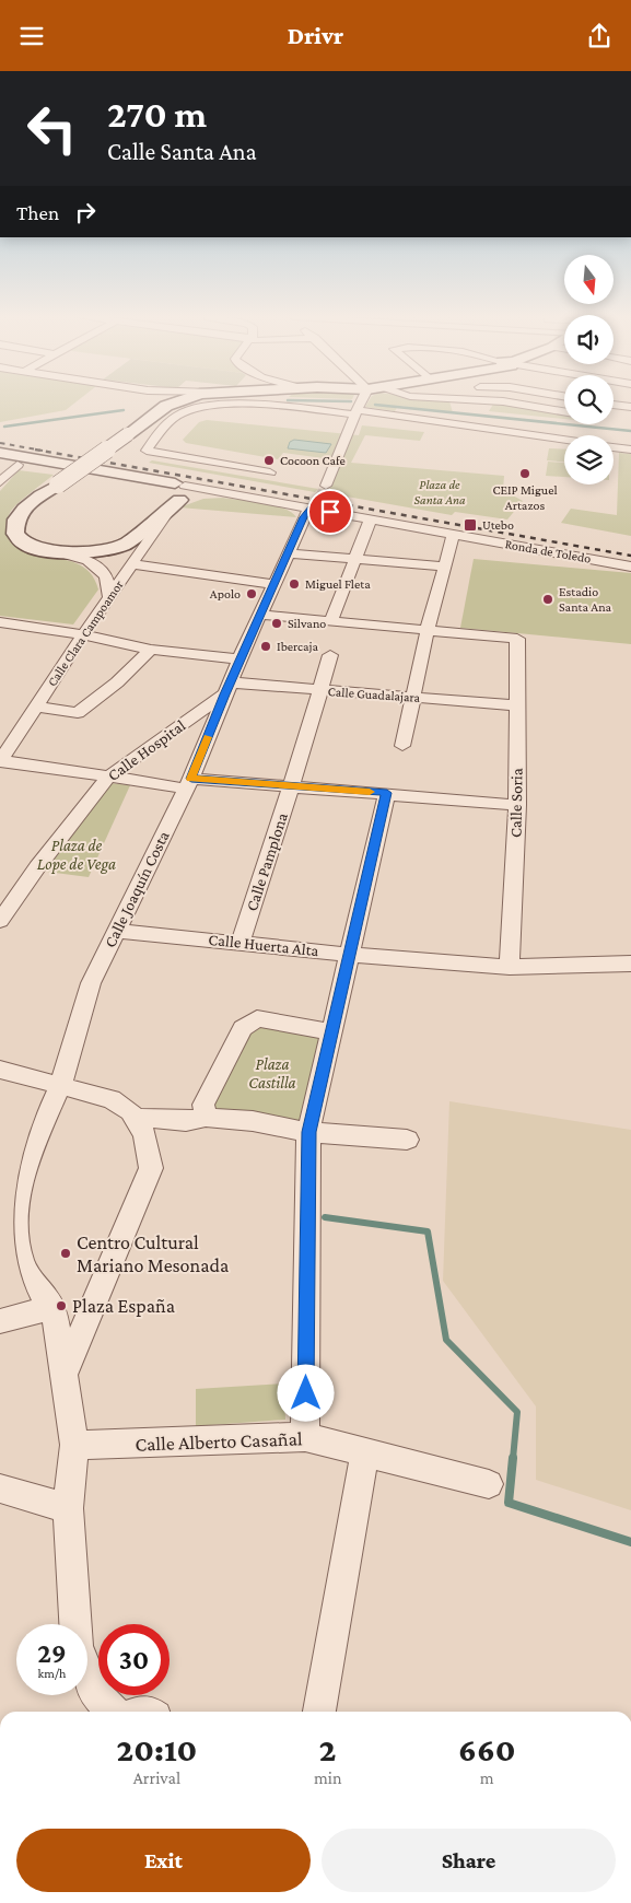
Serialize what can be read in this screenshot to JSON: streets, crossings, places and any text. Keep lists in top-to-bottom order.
{
  "streets": {
    "street": [
      "Ronda de Toledo",
      "Calle Clara Campoamor",
      "Calle Guadalajara",
      "Calle Hospital",
      "Calle Soria",
      "Calle Pamplona",
      "Calle Joaquín Costa",
      "Calle Huerta Alta",
      "Calle Alberto Casañal"
    ]
  },
  "crossings": [
    ["Ronda de Toledo", "Calle Joaquín Costa"],
    ["Calle Guadalajara", "Calle Hospital"],
    ["Calle Guadalajara", "Calle Soria"],
    ["Calle Guadalajara", "Calle Pamplona"],
    ["Calle Guadalajara", "Calle Joaquín Costa"],
    ["Calle Hospital", "Calle Joaquín Costa"],
    ["Calle Soria", "Calle Huerta Alta"],
    ["Calle Pamplona", "Calle Huerta Alta"],
    ["Calle Joaquín Costa", "Calle Huerta Alta"]
  ],
  "parks": ["Plaza de Santa Ana", "Plaza de Lope de Vega", "Plaza Castilla"],
  "places": {
    "other": [
      "Cocoon Cafe",
      "CEIP Miguel Artazos",
      "Miguel Fleta",
      "Apolo",
      "Estadio Santa Ana",
      "Silvano",
      "Ibercaja",
      "Centro Cultural Mariano Mesonada",
      "Plaza España"
    ],
    "transit": ["Utebo"]
  },
  "north": "bottom",
  "page": {
    "header": "Drivr",
    "turn": ["270 m", "Calle Santa Ana"],
    "then": "Then",
    "speed": "29 km/h",
    "limit": "30",
    "eta": [
      "20:10",
      "Arrival",
      "2",
      "min",
      "660",
      "m"
    ],
    "buttons": ["Exit", "Share"]
  }
}
